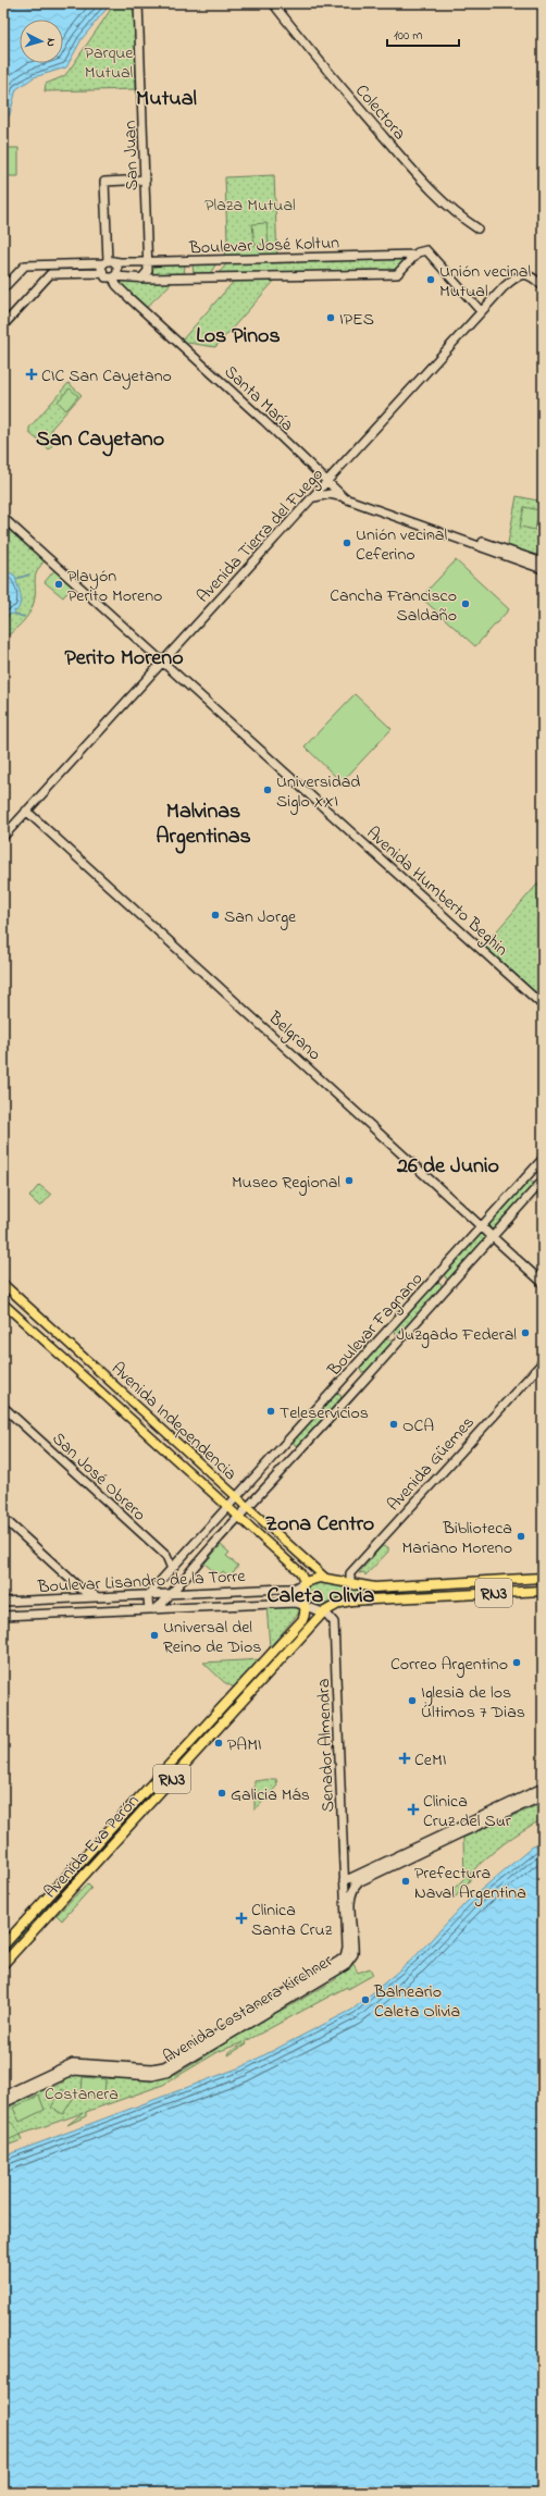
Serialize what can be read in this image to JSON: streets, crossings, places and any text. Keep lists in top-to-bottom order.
{
  "streets": {
    "highway": ["RN3", "Avenida Eva Perón"],
    "main road": ["Avenida Independencia"],
    "street": [
      "Colectora",
      "San Juan",
      "Boulevar José Koltun",
      "Santa María",
      "Avenida Tierra del Fuego",
      "Avenida Humberto Beghin",
      "Belgrano",
      "Boulevar Fagnano",
      "Avenida Güemes",
      "San José Obrero",
      "Boulevar Lisandro de la Torre",
      "Senador Almendra",
      "Avenida Costanera Kirchner"
    ]
  },
  "crossings": [
    ["San Juan", "Boulevar José Koltun"],
    ["Boulevar José Koltun", "Santa María"],
    ["Santa María", "Avenida Tierra del Fuego"],
    ["Avenida Tierra del Fuego", "Avenida Humberto Beghin"],
    ["Avenida Tierra del Fuego", "Belgrano"],
    ["Belgrano", "Boulevar Fagnano"],
    ["Boulevar Fagnano", "Avenida Independencia"],
    ["Boulevar Fagnano", "San José Obrero"],
    ["Boulevar Fagnano", "Boulevar Lisandro de la Torre"],
    ["Avenida Independencia", "Boulevar Lisandro de la Torre"],
    ["Avenida Independencia", "RN3"],
    ["Avenida Güemes", "RN3"],
    ["Boulevar Lisandro de la Torre", "RN3"],
    ["Boulevar Lisandro de la Torre", "Senador Almendra"],
    ["Boulevar Lisandro de la Torre", "Avenida Eva Perón"],
    ["RN3", "Senador Almendra"],
    ["RN3", "Avenida Eva Perón"],
    ["Senador Almendra", "Avenida Eva Perón"],
    ["Senador Almendra", "Avenida Costanera Kirchner"]
  ],
  "districts": [
    "Mutual",
    "Los Pinos",
    "San Cayetano",
    "Perito Moreno",
    "Malvinas Argentinas",
    "26 de Junio",
    "Zona Centro",
    "Caleta Olivia"
  ],
  "parks": ["Parque Mutual", "Plaza Mutual", "Costanera"],
  "places": {
    "other": [
      "Unión vecinal Mutual",
      "IPES",
      "Unión vecinal Ceferino",
      "Playón Perito Moreno",
      "Cancha Francisco Saldaño",
      "Universidad Siglo XXI",
      "San Jorge",
      "Museo Regional",
      "Juzgado Federal",
      "Teleservicios",
      "OCA",
      "Biblioteca Mariano Moreno",
      "Universal del Reino de Dios",
      "Correo Argentino",
      "Iglesia de los Últimos 7 Dias",
      "PAMI",
      "Galicia Más",
      "Prefectura Naval Argentina",
      "Balneario Caleta Olivia"
    ],
    "health": [
      "CIC San Cayetano",
      "CeMI",
      "Clinica Cruz del Sur",
      "Clinica Santa Cruz"
    ]
  },
  "scale_bar": "100 m",
  "north": "right"
}
